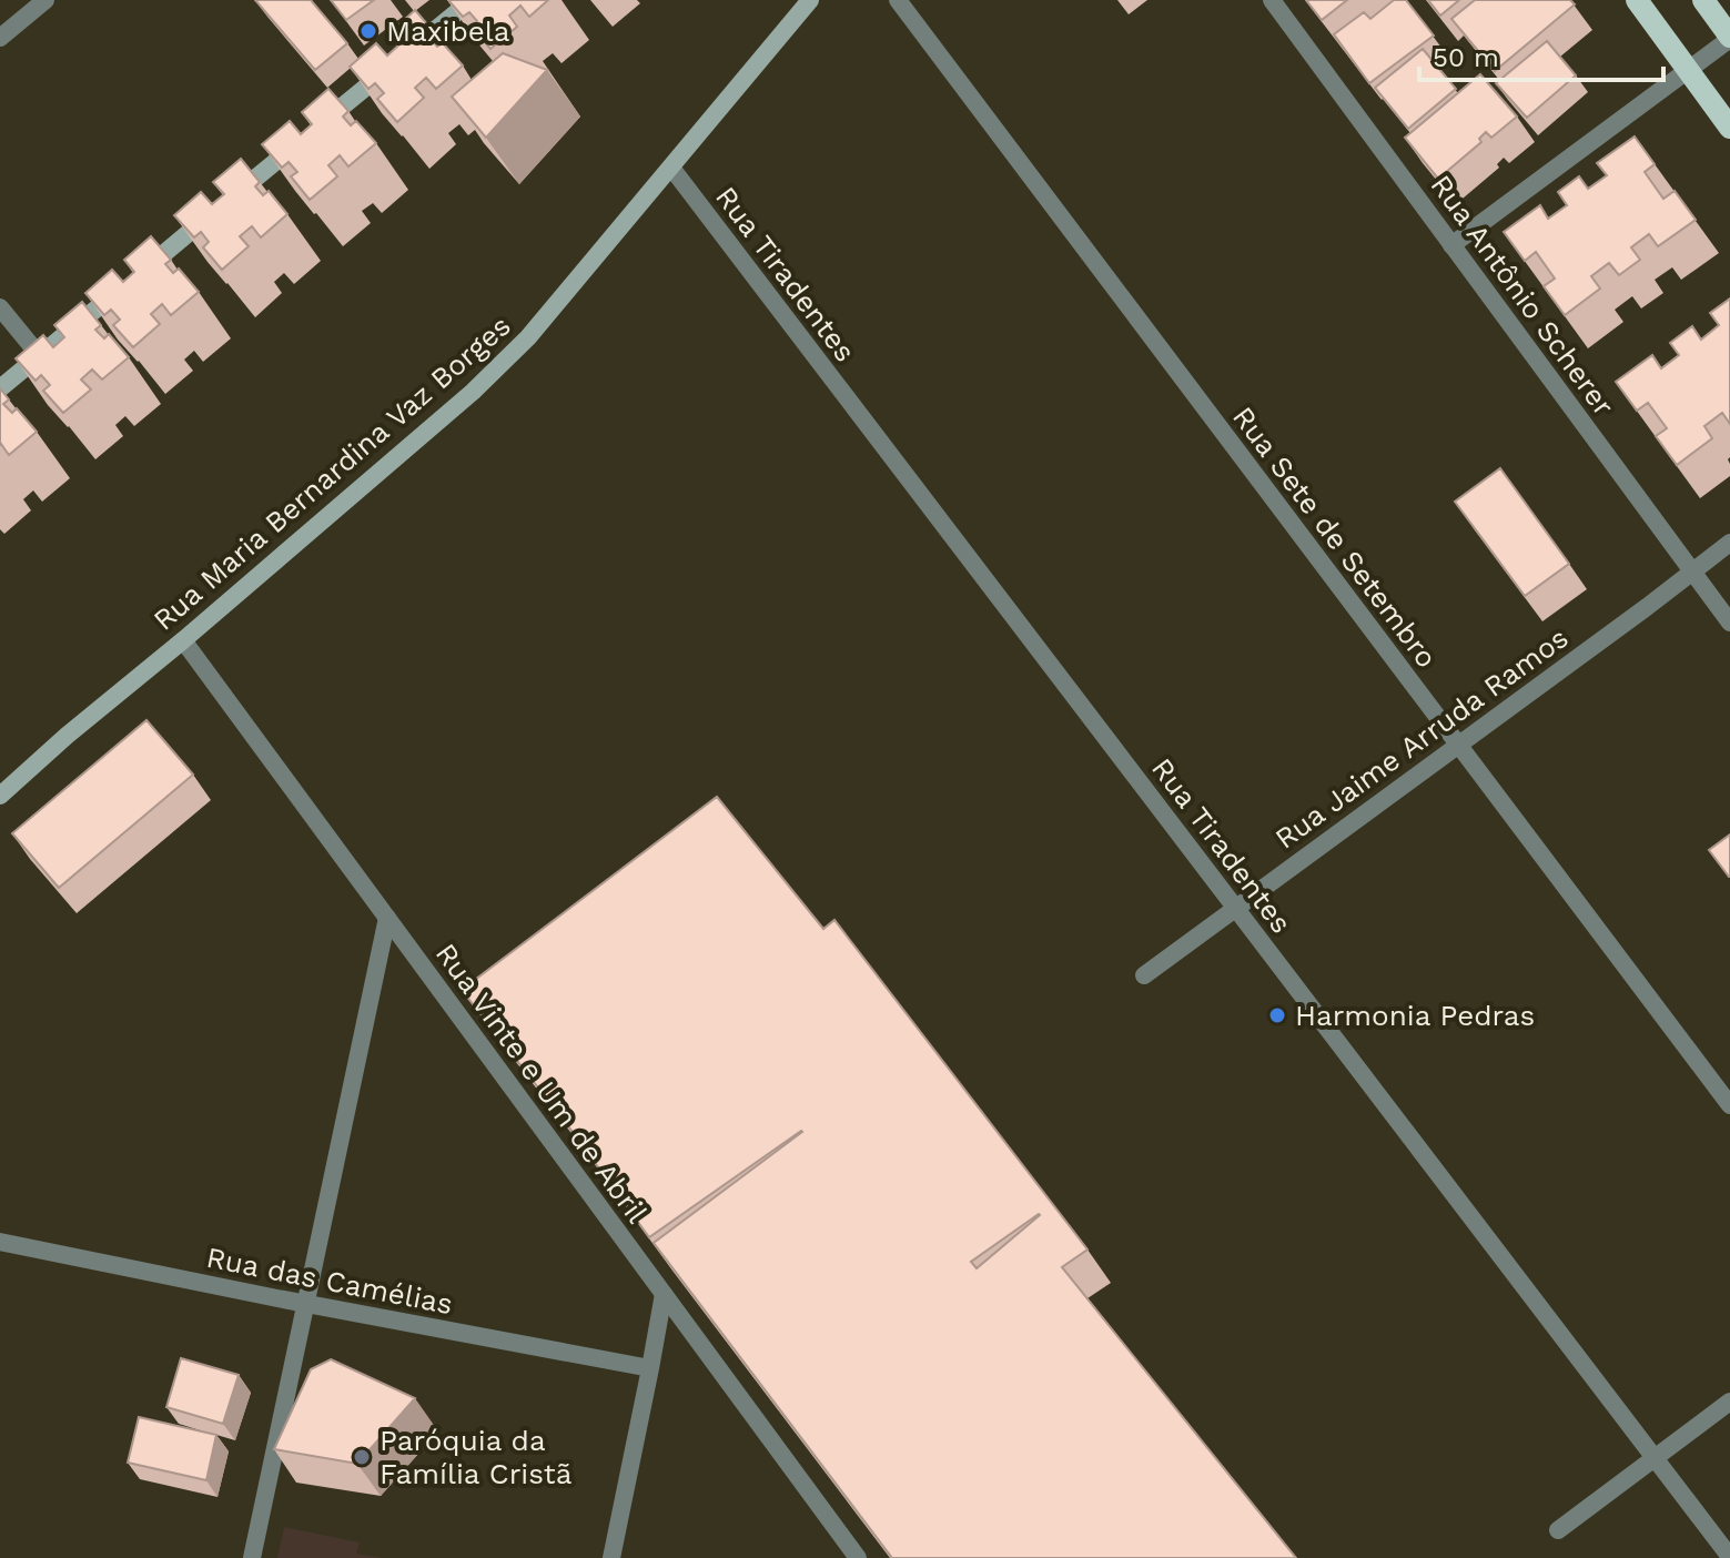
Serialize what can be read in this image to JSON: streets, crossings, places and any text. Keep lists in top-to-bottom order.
{
  "streets": {
    "main road": ["Rua Maria Bernardina Vaz Borges"],
    "street": [
      "Rua Tiradentes",
      "Rua Antônio Scherer",
      "Rua Sete de Setembro",
      "Rua Jaime Arruda Ramos",
      "Rua Vinte e Um de Abril",
      "Rua das Camélias"
    ]
  },
  "crossings": [
    ["Rua Tiradentes", "Rua Maria Bernardina Vaz Borges"],
    ["Rua Tiradentes", "Rua Jaime Arruda Ramos"],
    ["Rua Antônio Scherer", "Rua Jaime Arruda Ramos"],
    ["Rua Maria Bernardina Vaz Borges", "Rua Vinte e Um de Abril"],
    ["Rua Sete de Setembro", "Rua Jaime Arruda Ramos"]
  ],
  "places": ["Maxibela", "Harmonia Pedras", "Paróquia da Família Cristã"],
  "scale_bar": "50 m"
}
